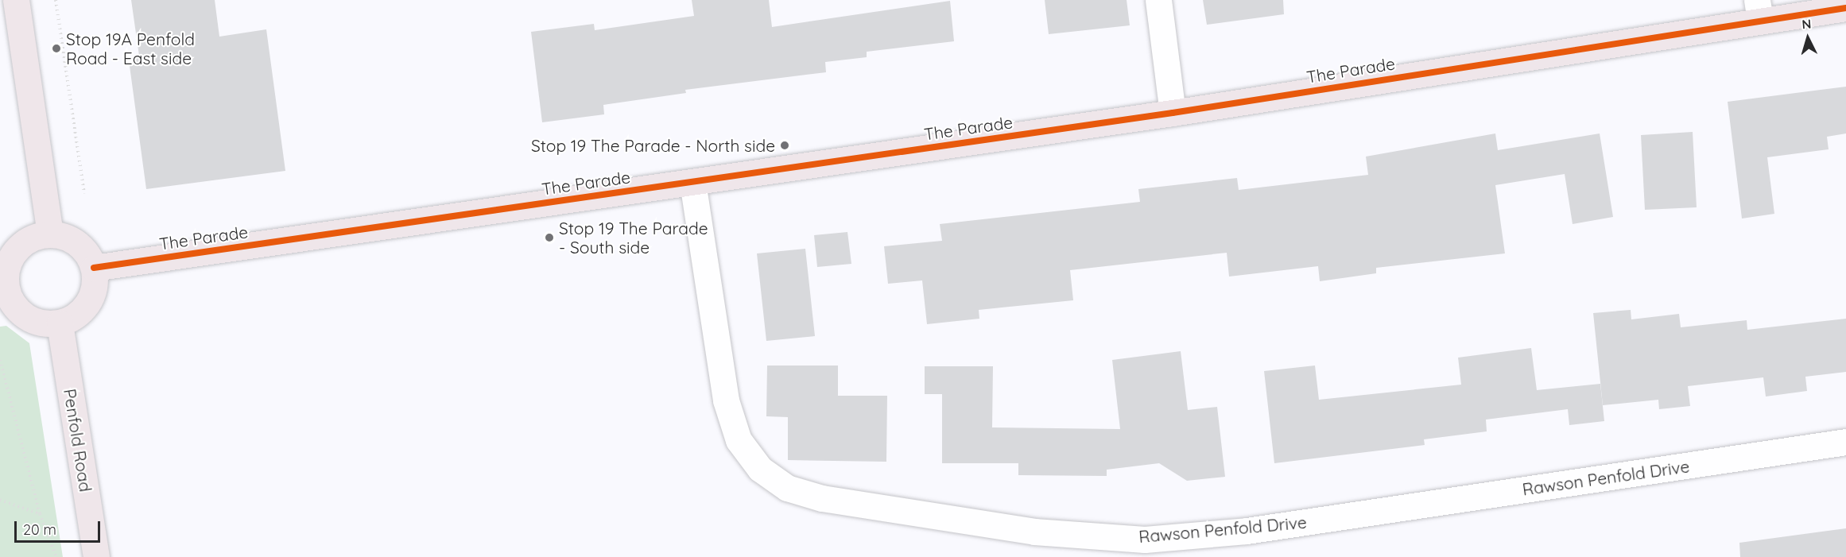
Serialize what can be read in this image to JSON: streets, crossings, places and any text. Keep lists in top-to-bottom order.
{
  "streets": {
    "main road": ["The Parade", "Penfold Road"],
    "street": ["Rawson Penfold Drive"]
  },
  "crossings": [
    ["The Parade", "Penfold Road"],
    ["The Parade", "Rawson Penfold Drive"]
  ],
  "places": ["Stop 19A Penfold Road - East side", "Stop 19 The Parade - North side", "Stop 19 The Parade - South side"],
  "scale_bar": "20 m",
  "north": "top"
}
